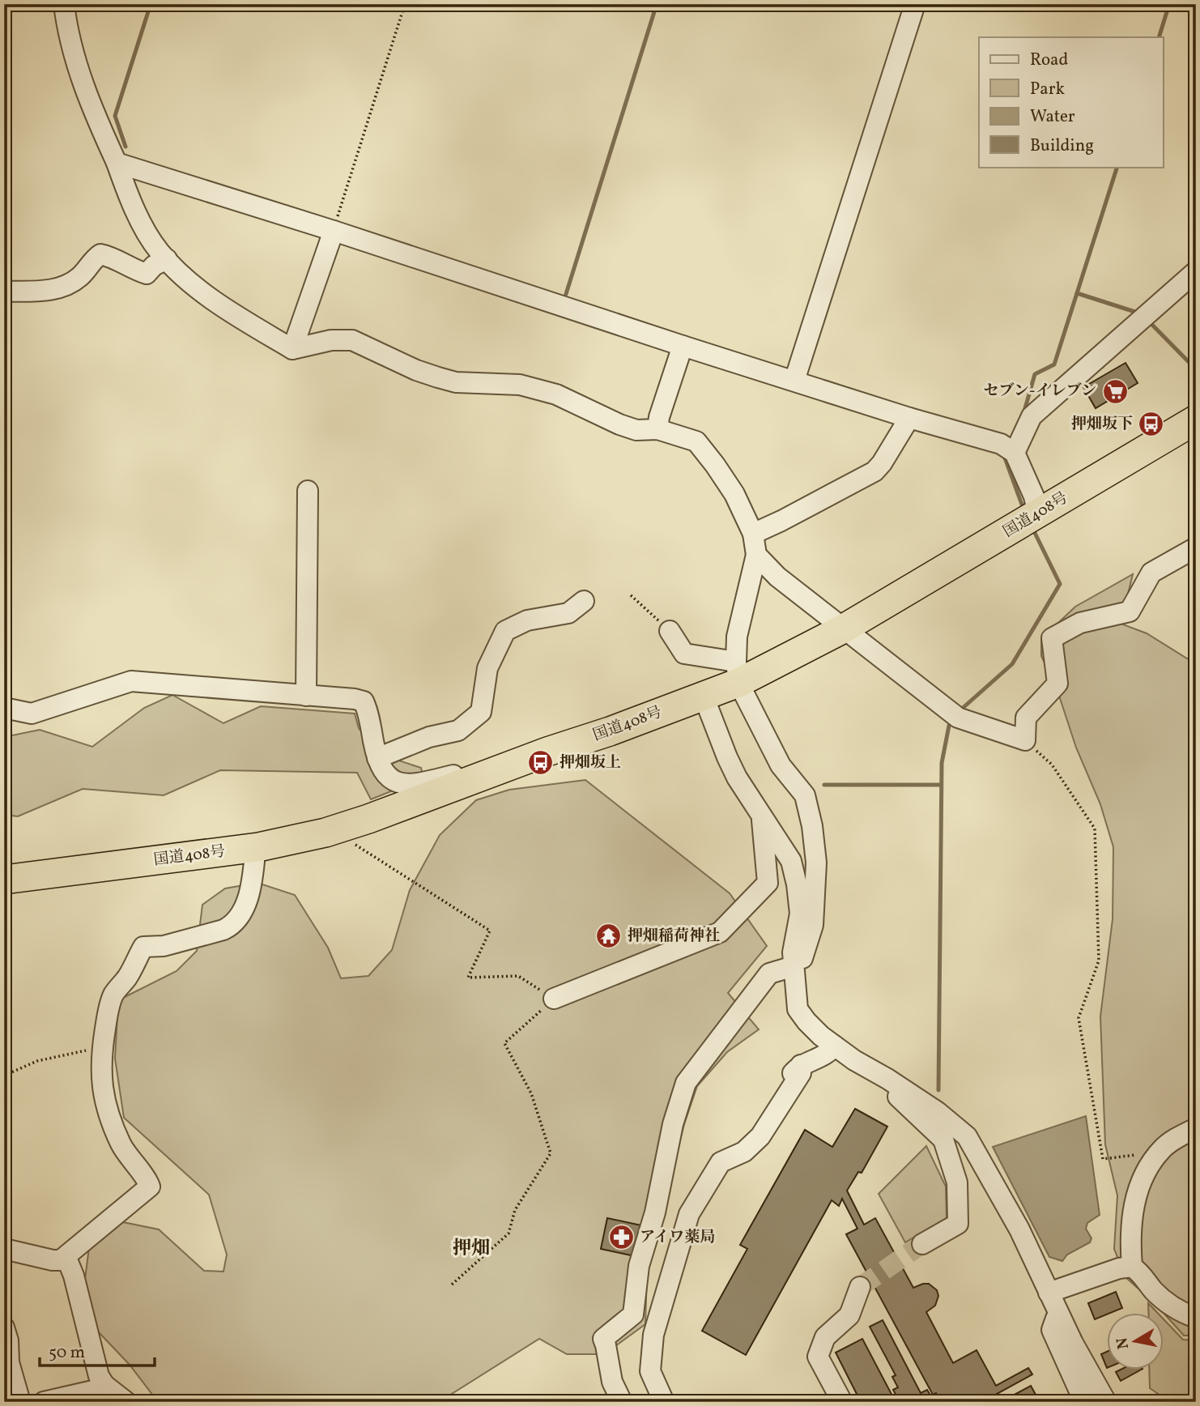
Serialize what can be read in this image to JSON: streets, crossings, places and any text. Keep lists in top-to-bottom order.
{
  "streets": {
    "highway": ["国道408号"]
  },
  "districts": ["押畑"],
  "places": {
    "supermarket": ["セブン-イレブン"],
    "bus stop": ["押畑坂下", "押畑坂上"],
    "temple": ["押畑稲荷神社"],
    "pharmacy": ["アイワ薬局"]
  },
  "legend": [
    "Road",
    "Park",
    "Water",
    "Building"
  ],
  "scale_bar": "50 m",
  "north": "left"
}
